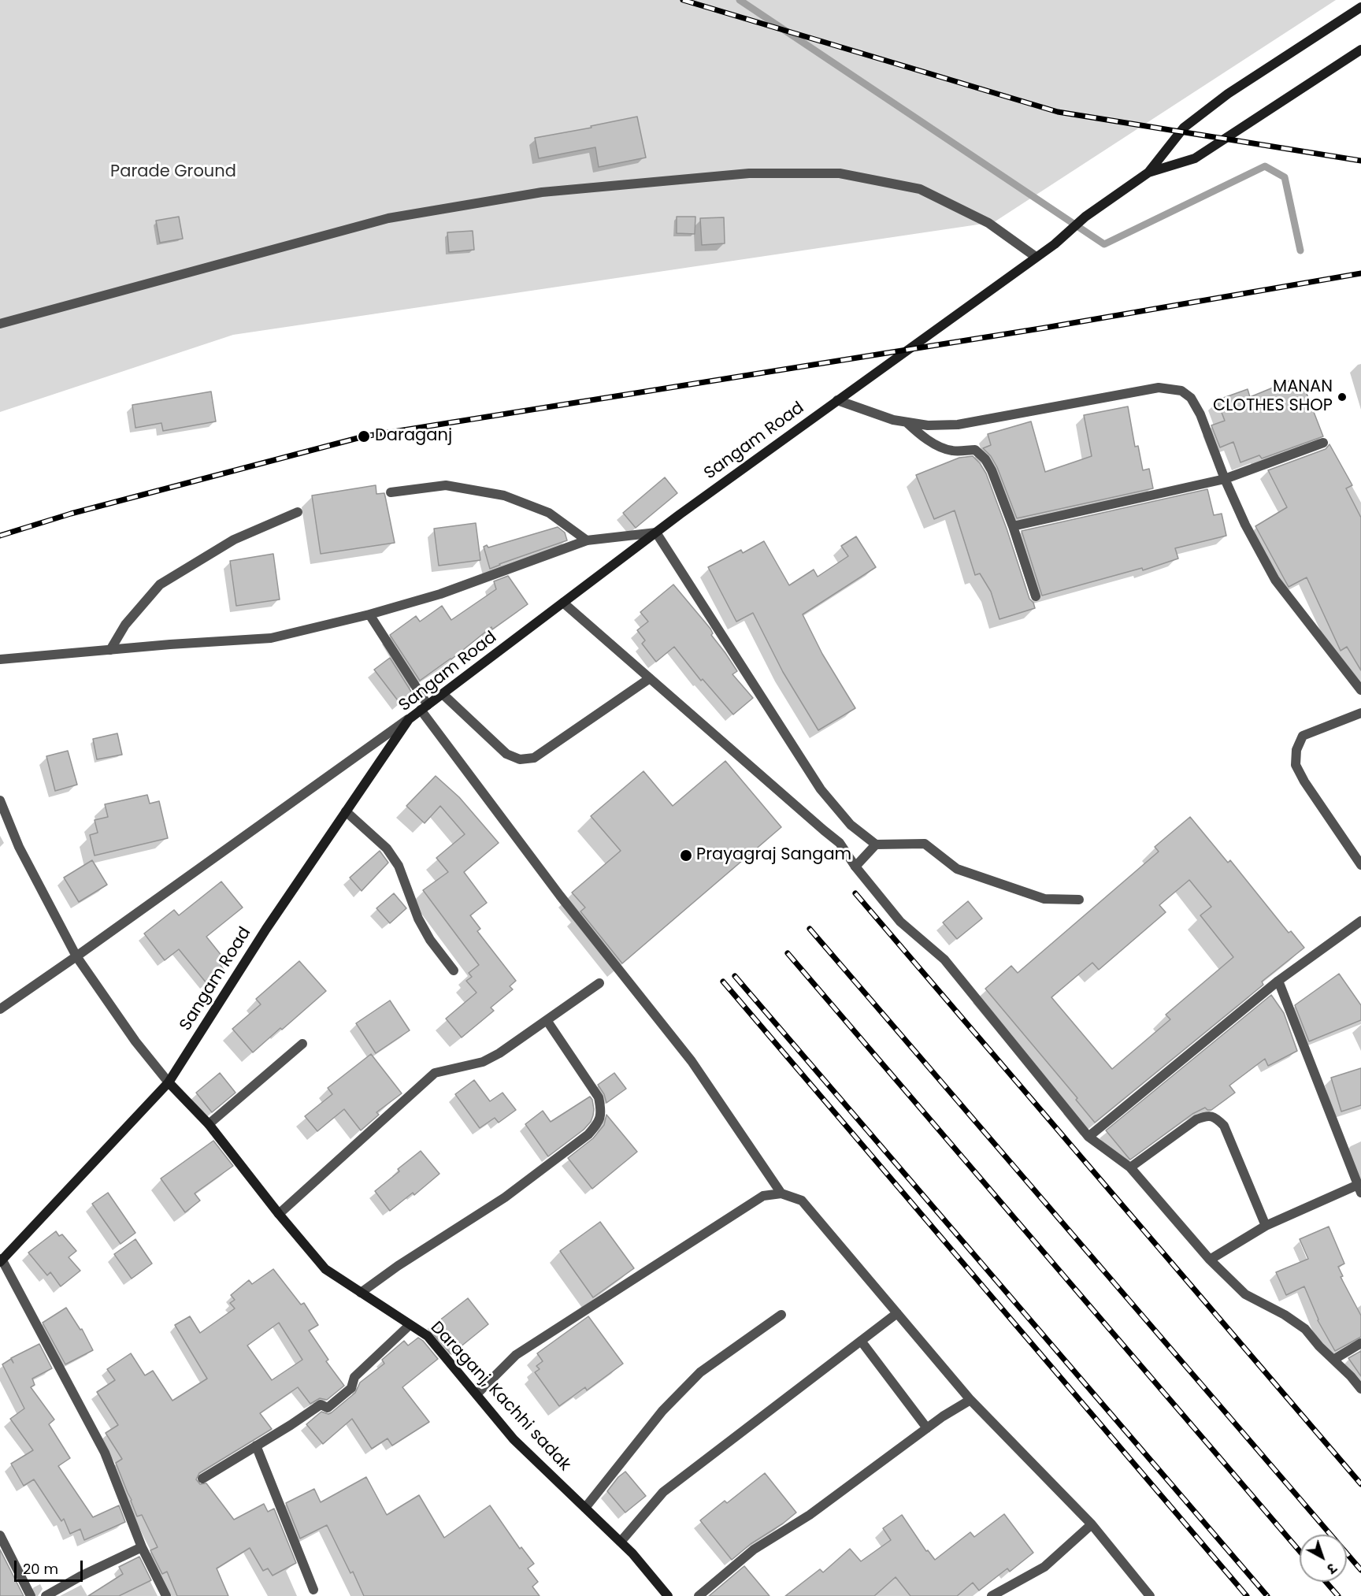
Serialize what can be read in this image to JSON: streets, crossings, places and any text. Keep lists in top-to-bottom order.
{
  "streets": {
    "main road": ["Sangam Road", "Daraganj, Kachhi sadak"]
  },
  "crossings": [
    ["Sangam Road", "Daraganj, Kachhi sadak"]
  ],
  "parks": ["Parade Ground"],
  "places": ["MANAN CLOTHES SHOP", "Daraganj", "Prayagraj Sangam"],
  "scale_bar": "20 m",
  "north": "bottom right"
}
